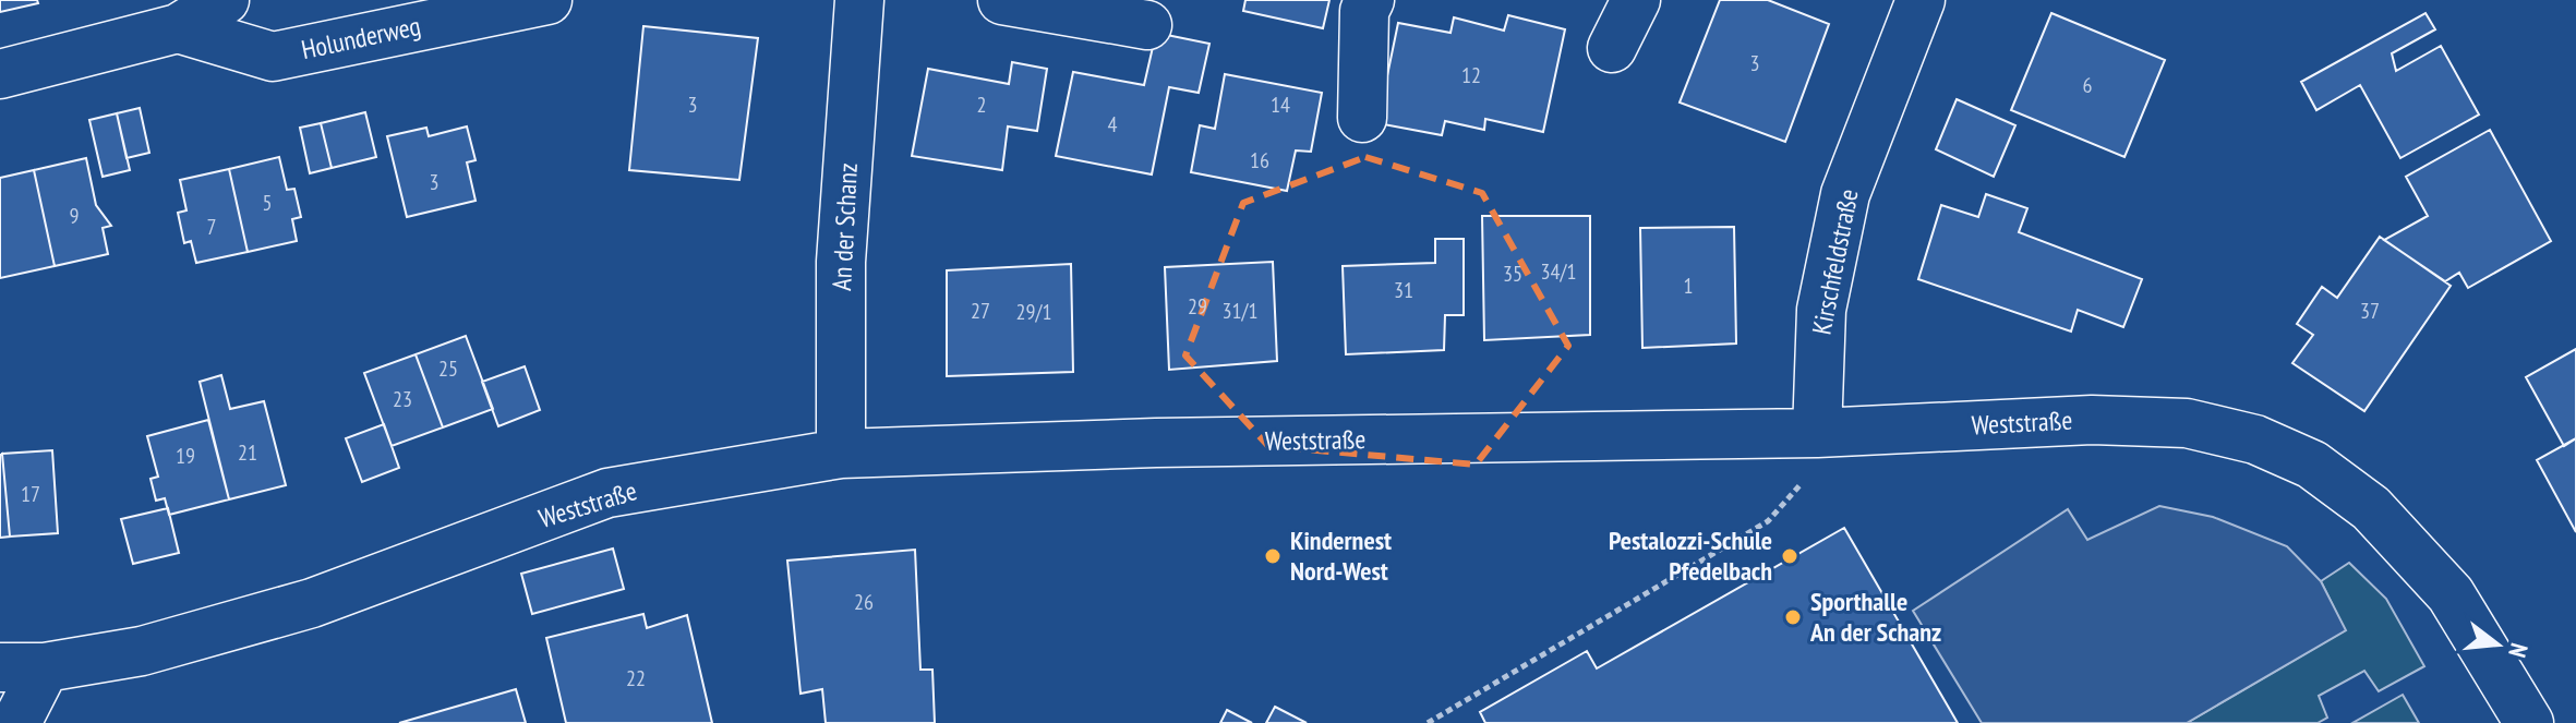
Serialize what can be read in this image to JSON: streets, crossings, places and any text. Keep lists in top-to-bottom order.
{
  "streets": {
    "street": [
      "Holunderweg",
      "An der Schanz",
      "Kirschfeldstraße",
      "Weststraße"
    ]
  },
  "crossings": [
    ["An der Schanz", "Weststraße"],
    ["Kirschfeldstraße", "Weststraße"]
  ],
  "places": ["Kindernest Nord-West", "Pestalozzi-Schule Pfedelbach", "Sporthalle An der Schanz"],
  "house_numbers": [
    "3",
    "12",
    "6",
    "3",
    "2",
    "14",
    "4",
    "16",
    "3",
    "5",
    "9",
    "7",
    "34/1",
    "35",
    "1",
    "31",
    "29",
    "27",
    "31/1",
    "37",
    "29/1",
    "25",
    "23",
    "21",
    "19",
    "17",
    "26",
    "22"
  ],
  "north": "right"
}
